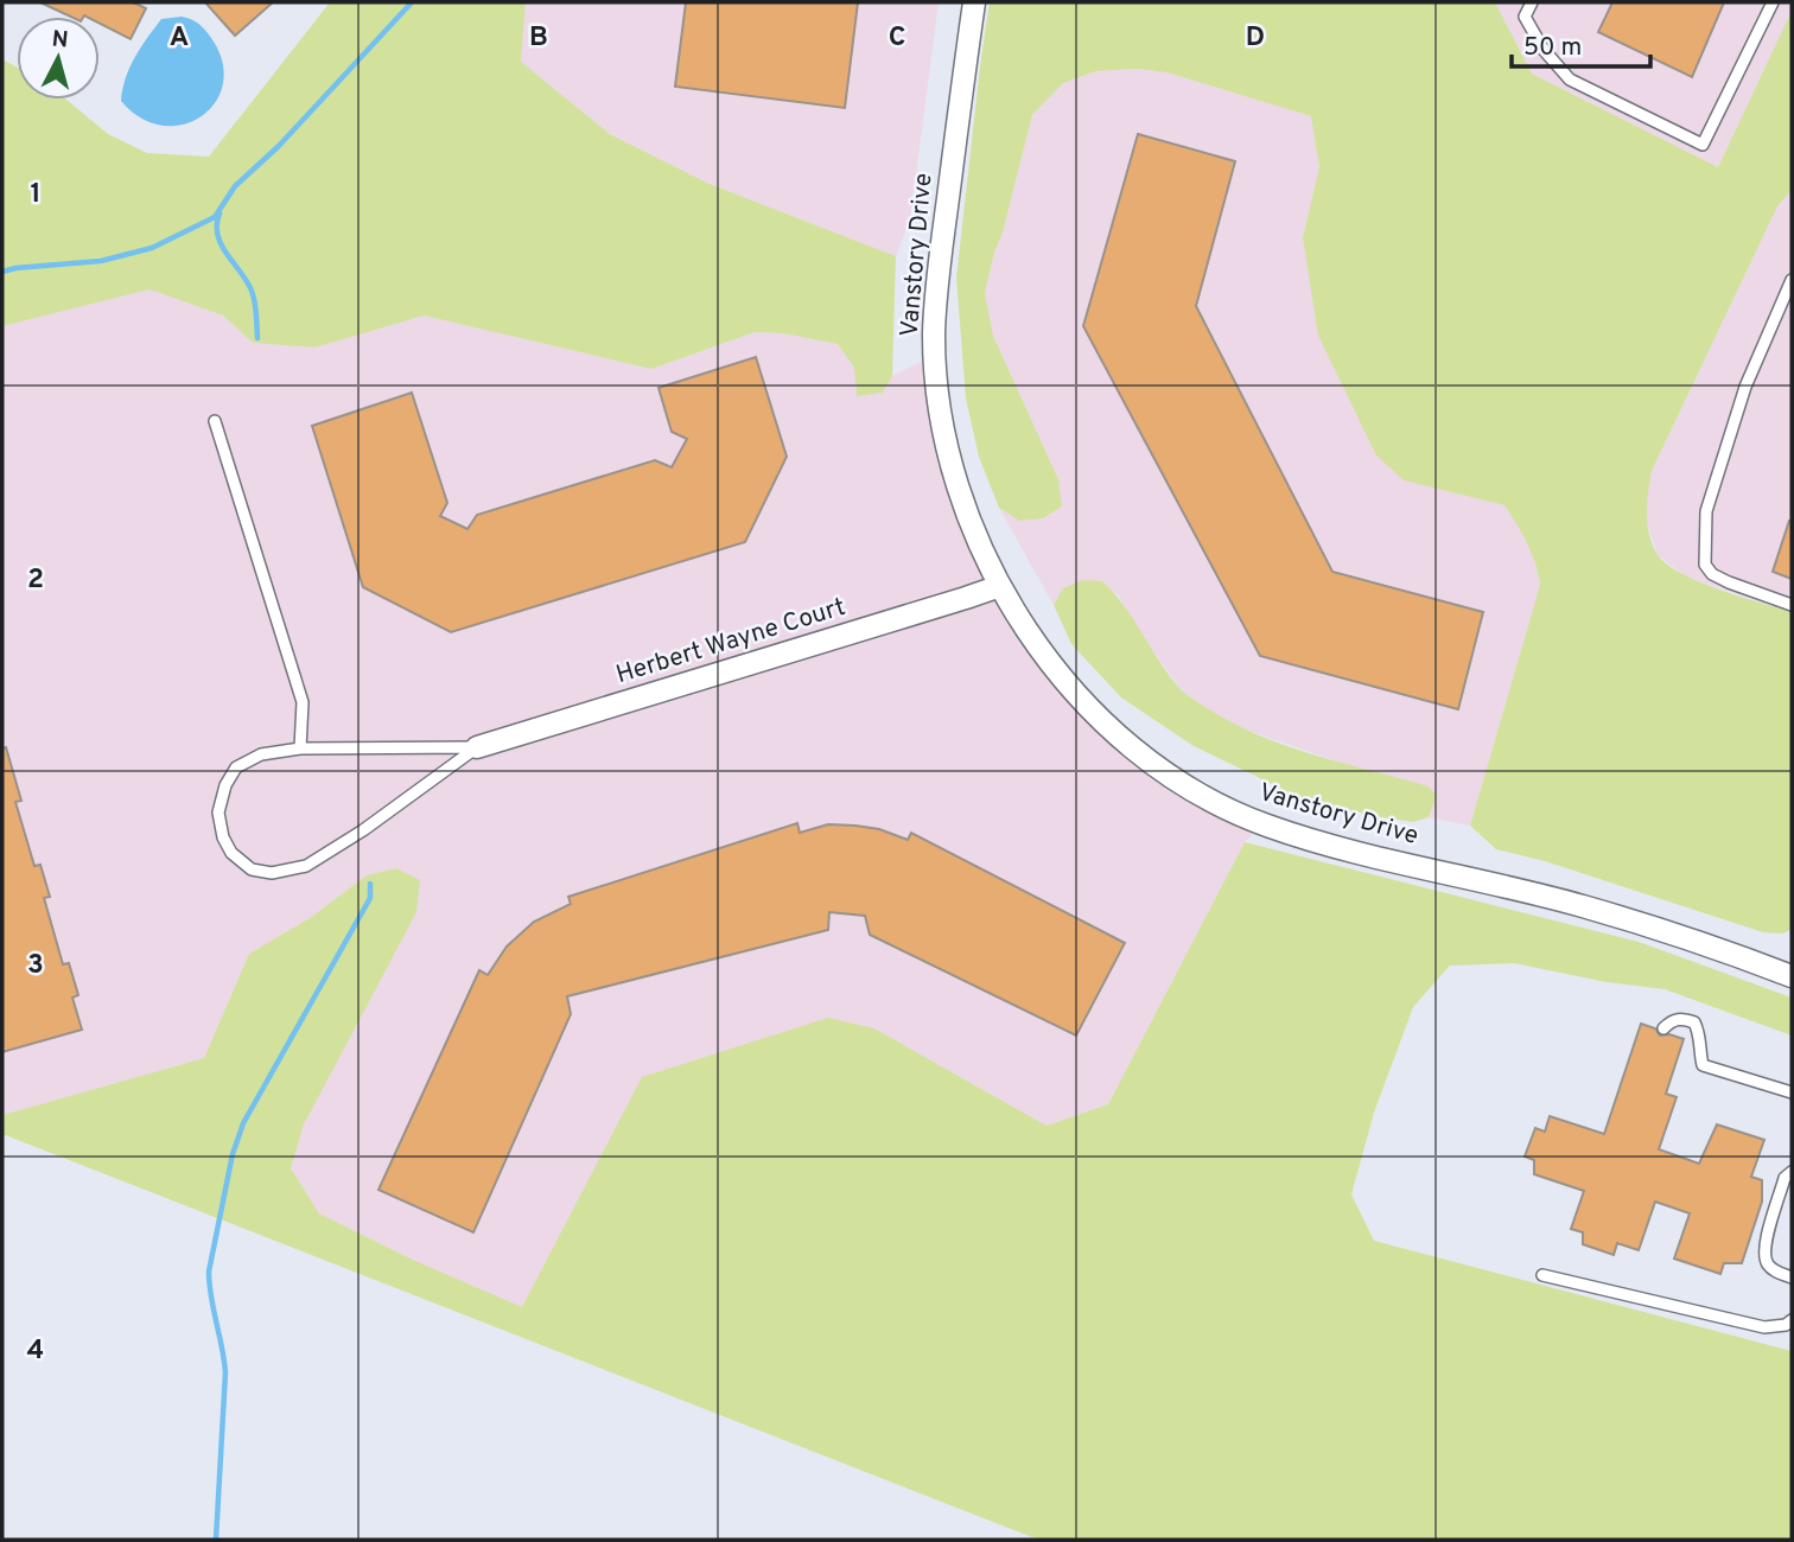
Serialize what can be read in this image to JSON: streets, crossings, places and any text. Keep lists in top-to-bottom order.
{
  "streets": {
    "street": ["Vanstory Drive", "Herbert Wayne Court"]
  },
  "crossings": [
    ["Vanstory Drive", "Herbert Wayne Court"]
  ],
  "scale_bar": "50 m",
  "north": "top",
  "grid": {
    "columns": [
      "A",
      "B",
      "C",
      "D"
    ],
    "rows": [
      "1",
      "2",
      "3",
      "4"
    ]
  }
}
